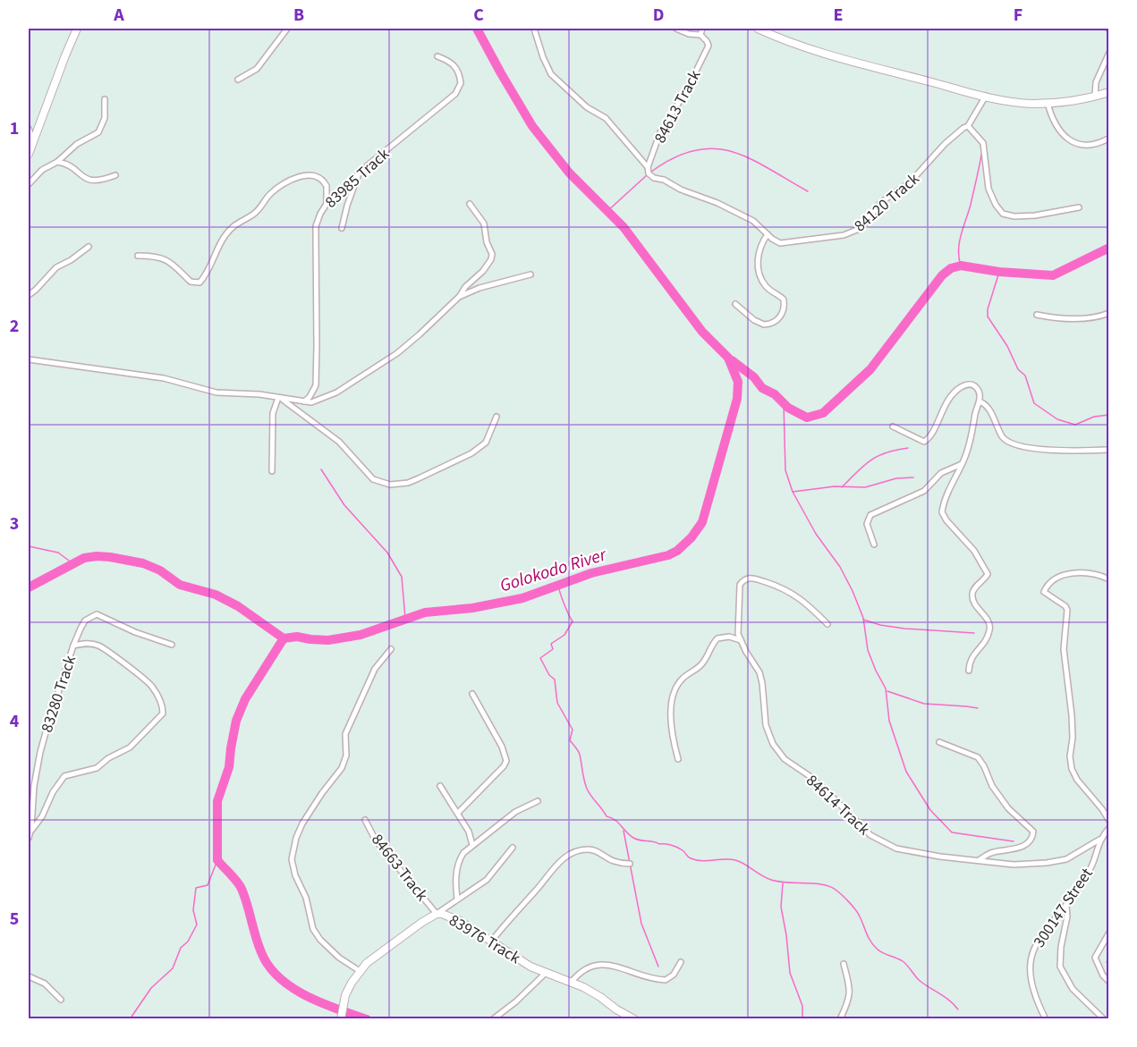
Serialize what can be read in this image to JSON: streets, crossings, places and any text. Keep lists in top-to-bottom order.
{
  "streets": {
    "street": [
      "84613 Track",
      "83985 Track",
      "84120 Track",
      "83280 Track",
      "84614 Track",
      "84663 Track",
      "300147 Street",
      "83976 Track"
    ]
  },
  "crossings": [
    ["84613 Track", "84120 Track"],
    ["84614 Track", "300147 Street"],
    ["84663 Track", "83976 Track"]
  ],
  "water": ["Golokodo River"],
  "grid": {
    "columns": [
      "A",
      "B",
      "C",
      "D",
      "E",
      "F"
    ],
    "rows": [
      "1",
      "2",
      "3",
      "4",
      "5"
    ]
  }
}
